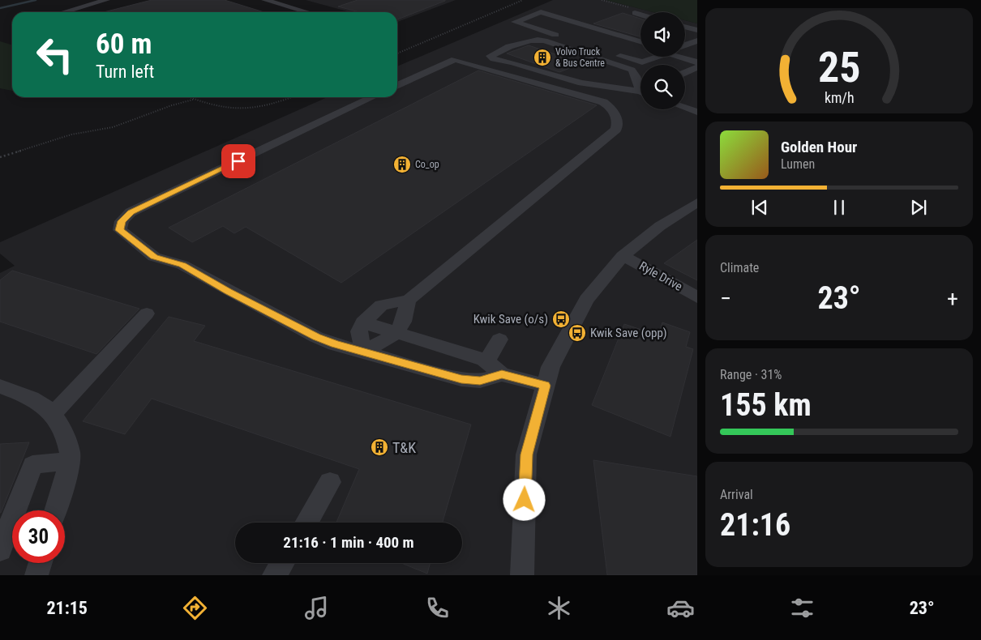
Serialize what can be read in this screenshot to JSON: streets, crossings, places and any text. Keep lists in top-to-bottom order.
{
  "streets": {
    "street": ["Ryle Drive"]
  },
  "places": {
    "building": ["Volvo Truck & Bus Centre", "Co_op", "T&K"],
    "bus stop": ["Kwik Save (o/s)", "Kwik Save (opp)"]
  },
  "page": {
    "turn": ["60 m", "Turn left"],
    "song": ["Golden Hour", "Lumen"],
    "tile": [
      "Climate",
      ["Range · 31%", "155 km"],
      ["Arrival", "21:16"]
    ],
    "heat": ["−", "23°", "+"],
    "limit": "30",
    "trip": "21:16 · 1 min · 400 m",
    "tabs": ["21:15", "23°"],
    "gauge": ["25", "km/h"]
  }
}
